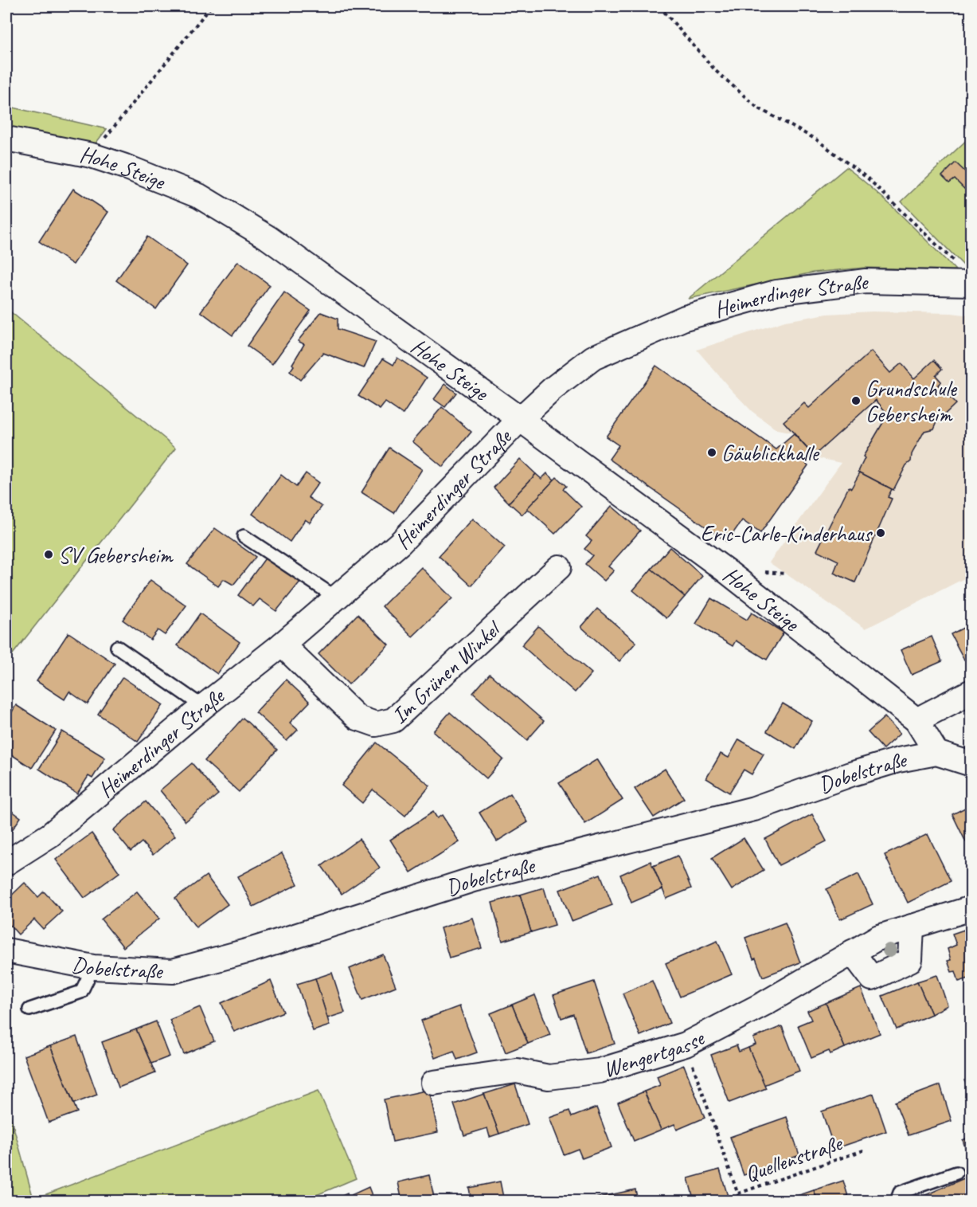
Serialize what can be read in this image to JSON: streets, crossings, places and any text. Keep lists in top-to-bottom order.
{
  "streets": {
    "street": [
      "Hohe Steige",
      "Heimerdinger Straße",
      "Im Grünen Winkel",
      "Dobelstraße",
      "Wengertgasse"
    ],
    "path": ["Quellenstraße"]
  },
  "crossings": [
    ["Hohe Steige", "Heimerdinger Straße"],
    ["Hohe Steige", "Dobelstraße"],
    ["Heimerdinger Straße", "Im Grünen Winkel"]
  ],
  "places": [
    "Grundschule Gebersheim",
    "Gäublickhalle",
    "Eric-Carle-Kinderhaus",
    "SV Gebersheim"
  ]
}
